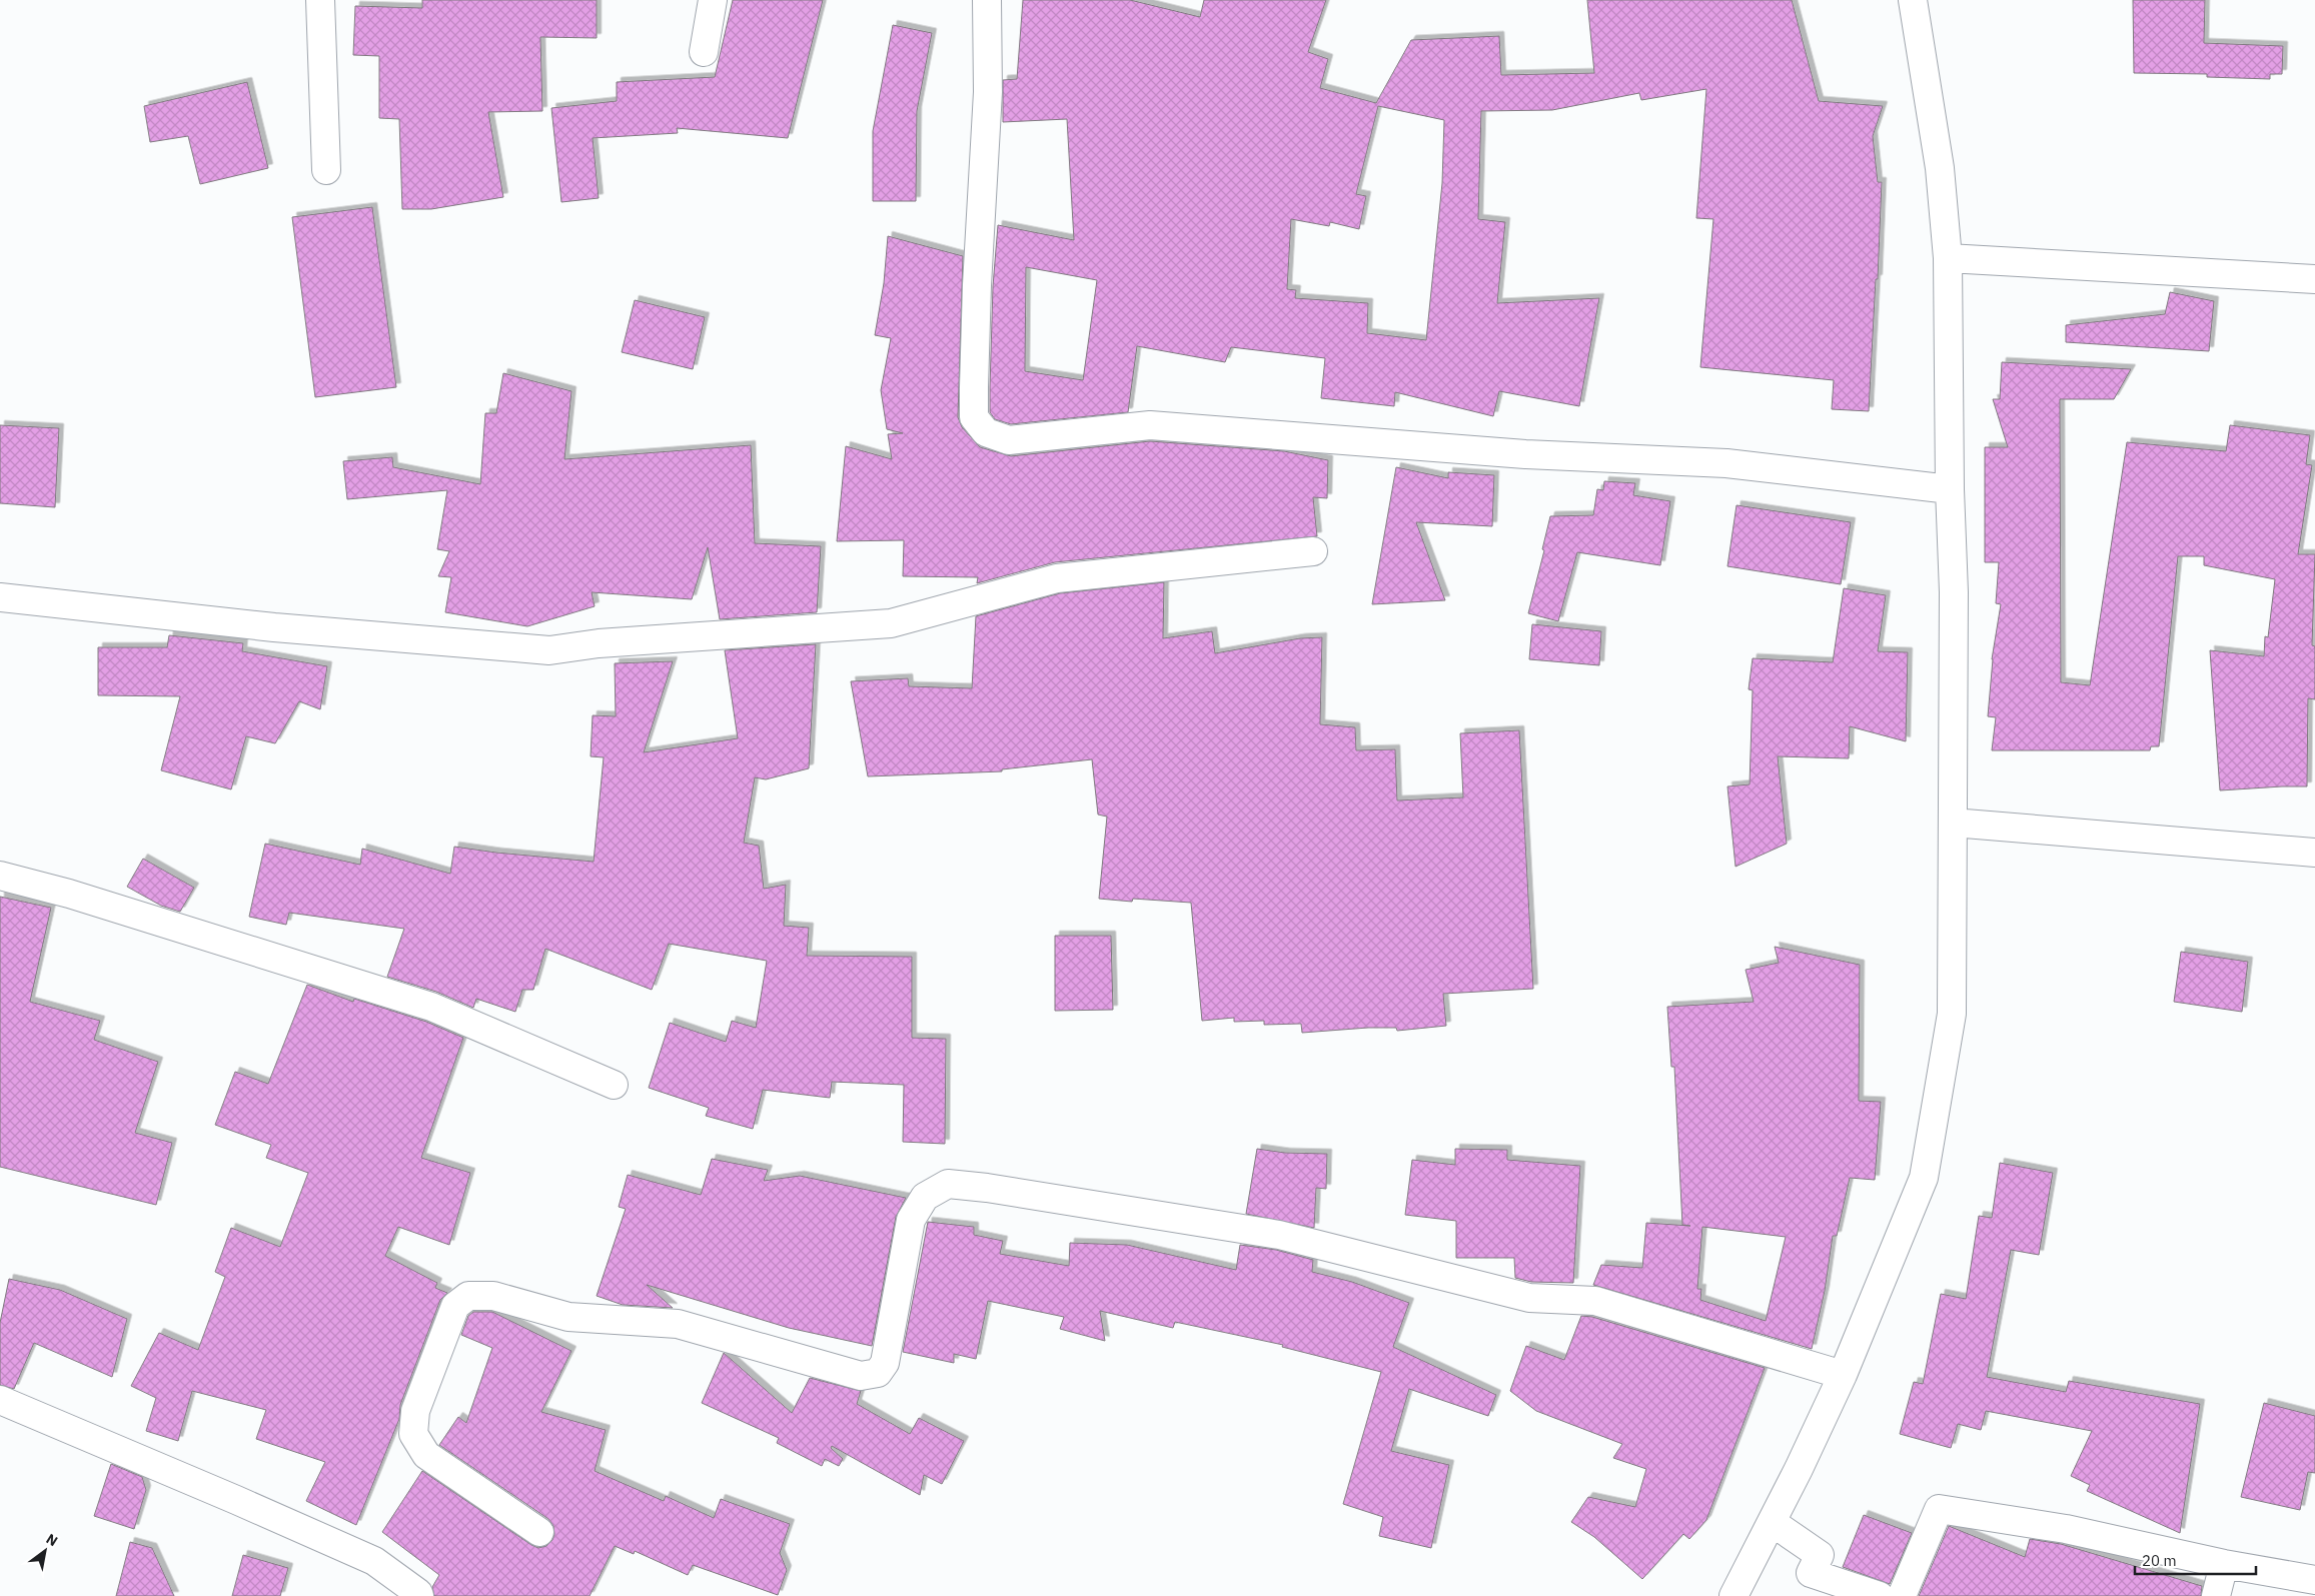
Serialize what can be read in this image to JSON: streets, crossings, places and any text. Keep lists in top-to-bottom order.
{
  "scale_bar": "20 m",
  "north": "top right"
}
